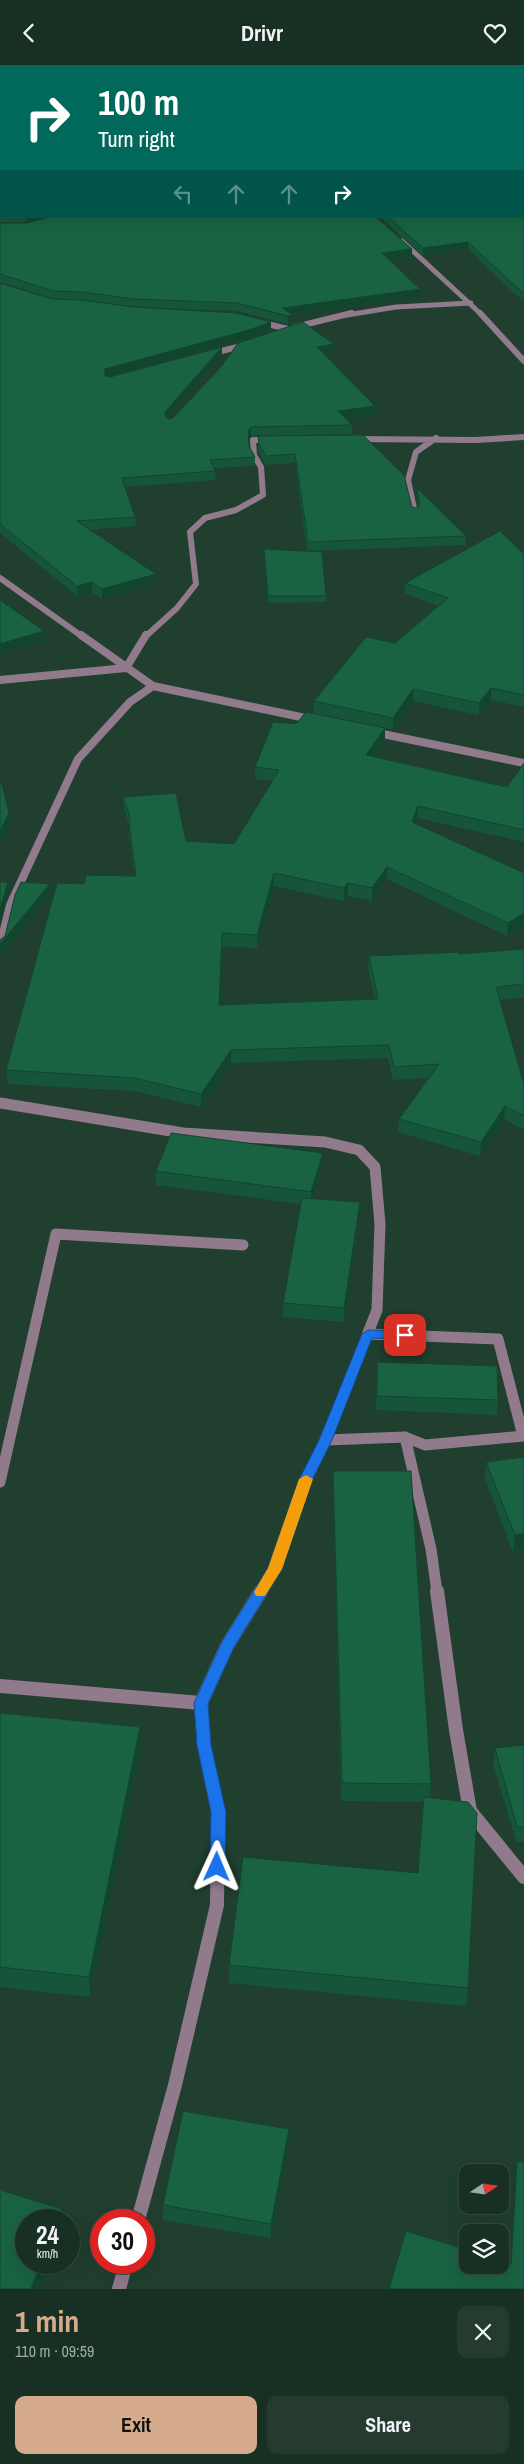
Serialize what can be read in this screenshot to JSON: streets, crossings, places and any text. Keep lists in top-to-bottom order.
{
  "north": "right",
  "page": {
    "header": "Drivr",
    "turn": ["100 m", "Turn right"],
    "speed": "24 km/h",
    "limit": "30",
    "heading": ["1 min", "110 m · 09:59"],
    "buttons": ["Exit", "Share"]
  }
}
